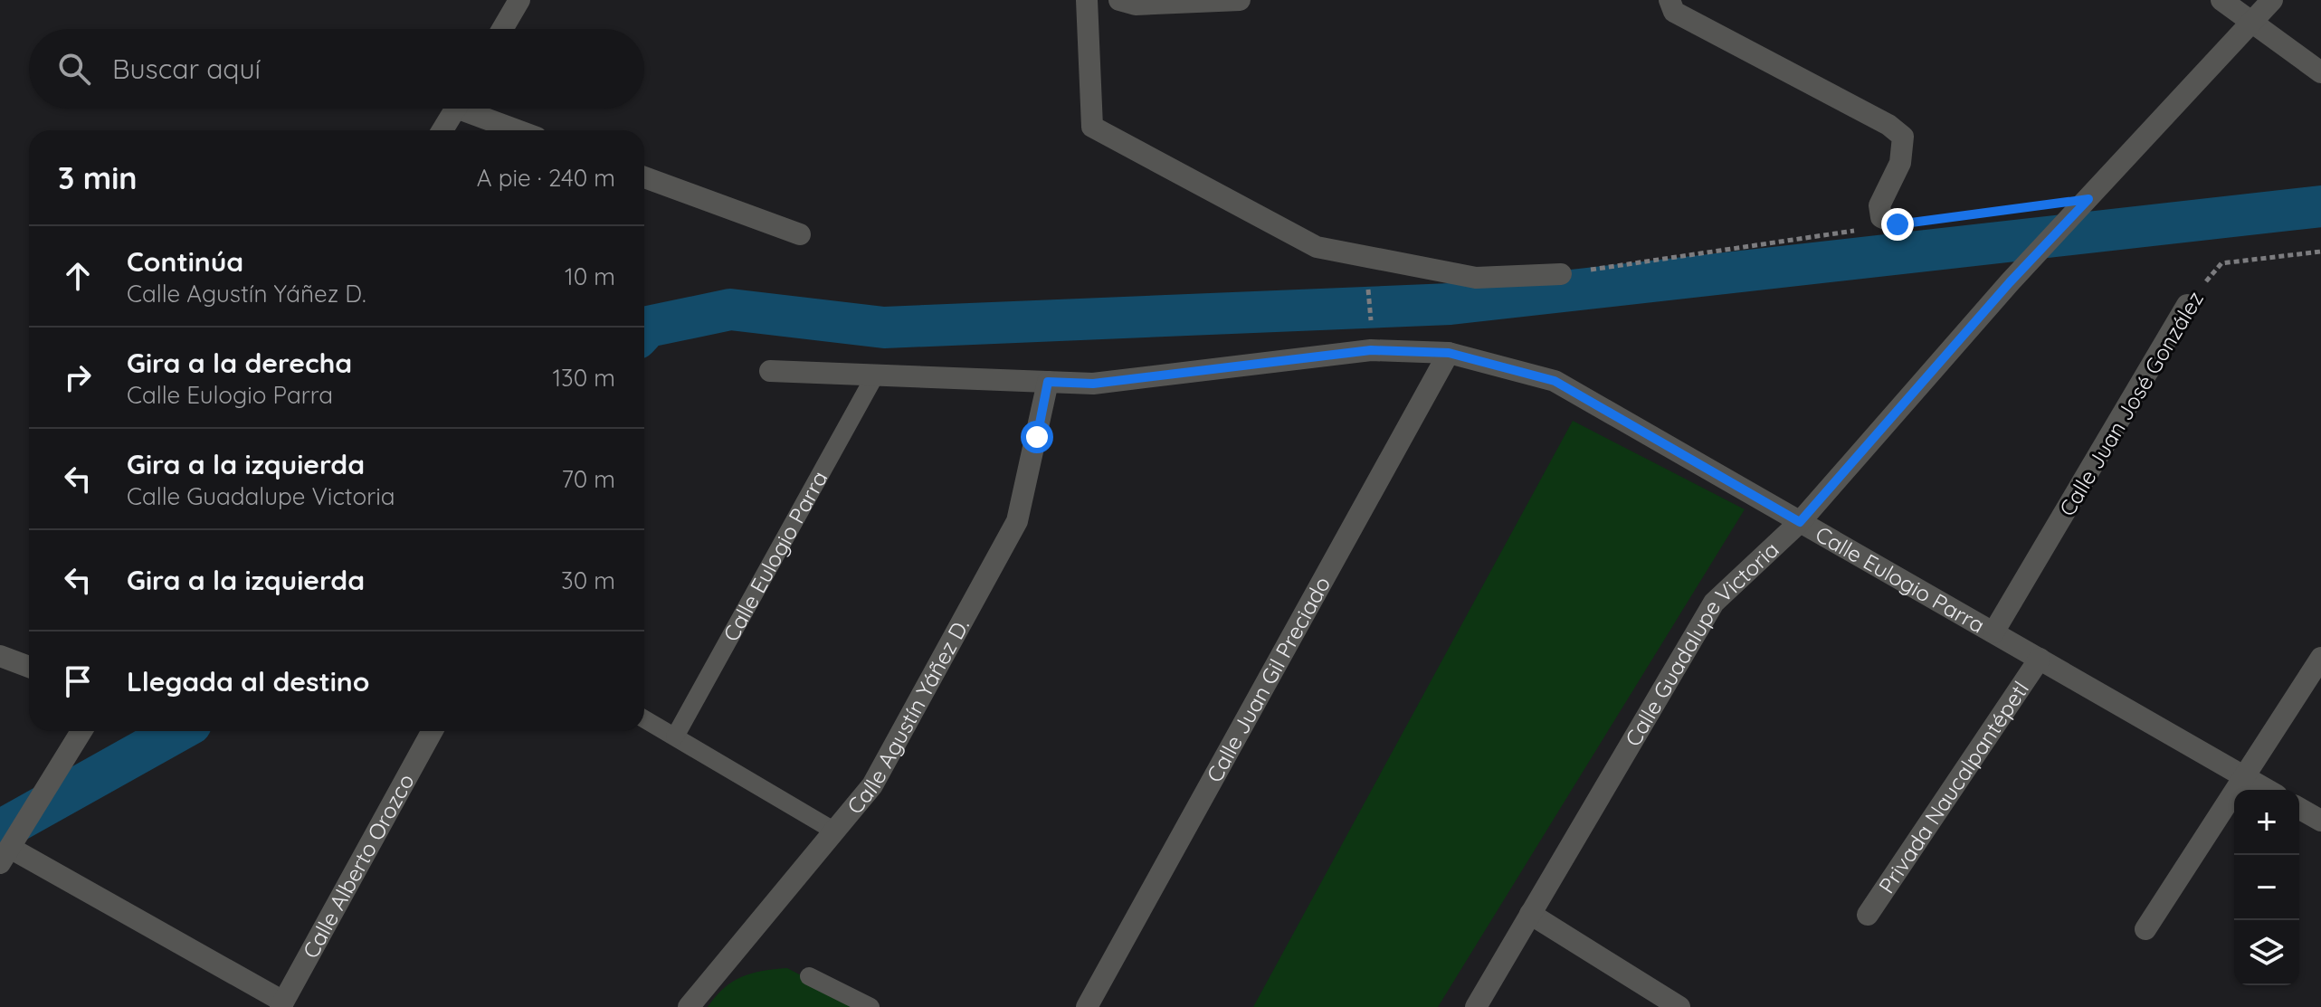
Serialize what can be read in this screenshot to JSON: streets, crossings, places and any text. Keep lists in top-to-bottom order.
{
  "streets": {
    "street": [
      "Calle Juan José González",
      "Calle Eulogio Parra",
      "Calle Guadalupe Victoria",
      "Calle Juan Gil Preciado",
      "Calle Agustín Yáñez D.",
      "Privada Naucalpantépetl",
      "Calle Alberto Orozco"
    ]
  },
  "crossings": [
    ["Calle Juan José González", "Calle Eulogio Parra"],
    ["Calle Eulogio Parra", "Calle Guadalupe Victoria"],
    ["Calle Eulogio Parra", "Calle Juan Gil Preciado"],
    ["Calle Eulogio Parra", "Calle Agustín Yáñez D."],
    ["Calle Eulogio Parra", "Privada Naucalpantépetl"]
  ],
  "page": {
    "search": "Buscar aquí",
    "heading": ["3 min", "A pie · 240 m"],
    "list": [
      ["Continúa", "Calle Agustín Yáñez D.", "10 m"],
      ["Gira a la derecha", "Calle Eulogio Parra", "130 m"],
      ["Gira a la izquierda", "Calle Guadalupe Victoria", "70 m"],
      ["Gira a la izquierda", "30 m"],
      "Llegada al destino"
    ],
    "map_buttons": ["+", "−"]
  }
}
